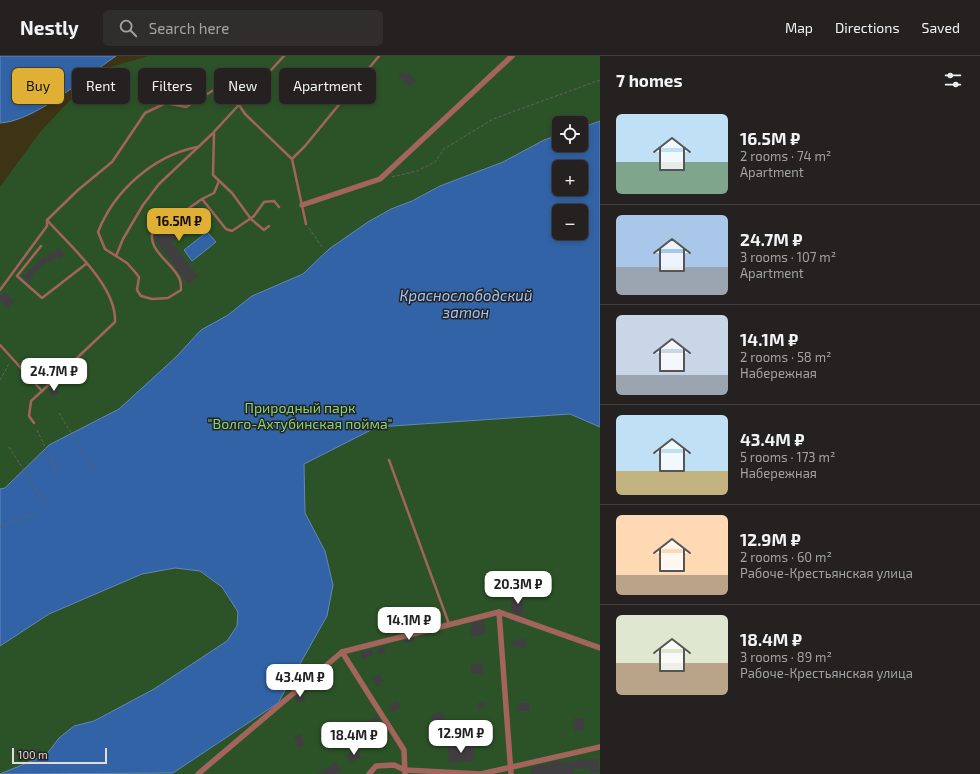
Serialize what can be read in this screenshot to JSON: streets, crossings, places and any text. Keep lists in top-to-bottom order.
{
  "water": ["Краснослободский затон"],
  "parks": ["Природный парк \"Волго-Ахтубинская пойма\""],
  "scale_bar": "100 m",
  "page": {
    "header": "Nestly",
    "search": "Search here",
    "nav": ["Map", "Directions", "Saved"],
    "heading": "7 homes",
    "chip": [
      "Buy",
      "Rent",
      "Filters",
      "New",
      "Apartment"
    ],
    "list": [
      {
        "name": "16.5M ₽",
        "note": "2 rooms · 74 m² · Apartment"
      },
      {
        "name": "24.7M ₽",
        "note": "3 rooms · 107 m² · Apartment"
      },
      {
        "name": "14.1M ₽",
        "note": "2 rooms · 58 m² · Набережная"
      },
      {
        "name": "43.4M ₽",
        "note": "5 rooms · 173 m² · Набережная"
      },
      {
        "name": "12.9M ₽",
        "note": "2 rooms · 60 m² · Рабоче-Крестьянская улица"
      },
      {
        "name": "18.4M ₽",
        "note": "3 rooms · 89 m² · Рабоче-Крестьянская улица"
      }
    ],
    "map_buttons": ["+", "−"],
    "price": [
      "16.5M ₽",
      "24.7M ₽",
      "20.3M ₽",
      "14.1M ₽",
      "43.4M ₽",
      "12.9M ₽",
      "18.4M ₽"
    ],
    "scale": "100 m"
  }
}
